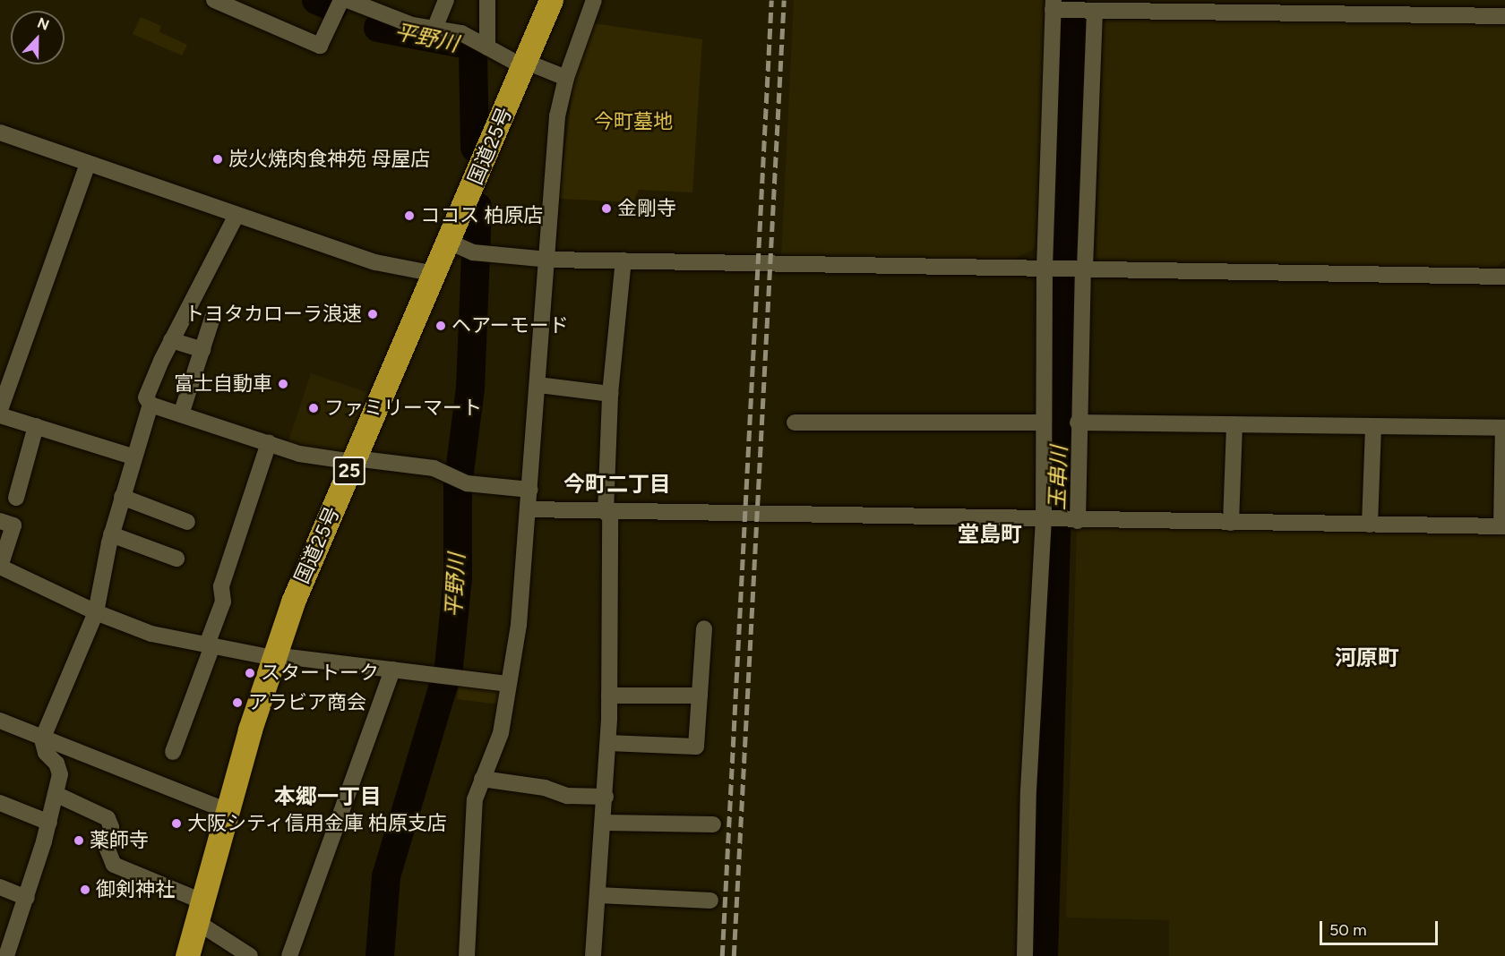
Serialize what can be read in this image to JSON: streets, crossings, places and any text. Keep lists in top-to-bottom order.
{
  "streets": {
    "highway": ["国道25号", "25"]
  },
  "districts": [
    "今町二丁目",
    "堂島町",
    "河原町",
    "本郷一丁目"
  ],
  "water": ["平野川", "玉串川"],
  "parks": ["今町墓地"],
  "places": [
    "炭火焼肉食神苑 母屋店",
    "金剛寺",
    "ココス 柏原店",
    "トヨタカローラ浪速",
    "ヘアーモード",
    "富士自動車",
    "ファミリーマート",
    "スタートーク",
    "アラビア商会",
    "大阪シティ信用金庫 柏原支店",
    "薬師寺",
    "御剣神社"
  ],
  "scale_bar": "50 m",
  "north": "top"
}
